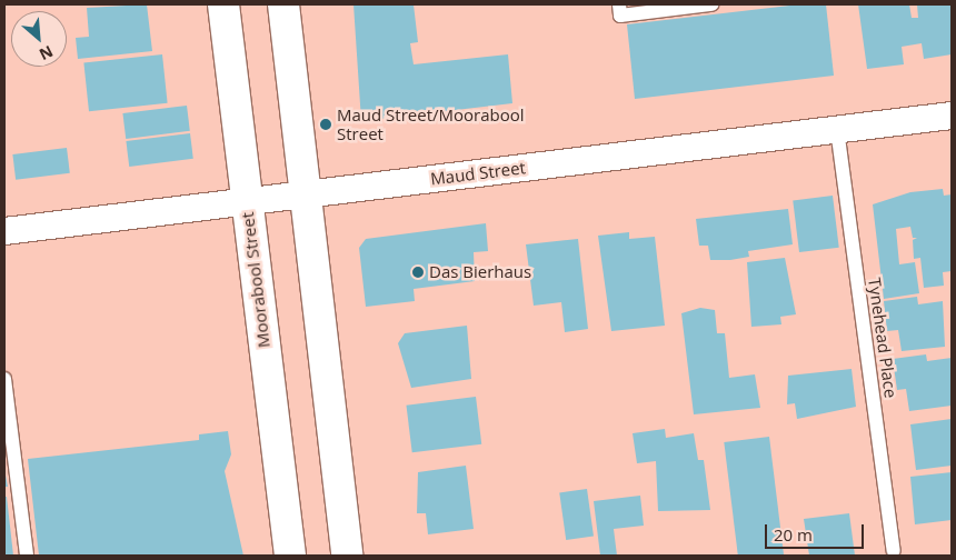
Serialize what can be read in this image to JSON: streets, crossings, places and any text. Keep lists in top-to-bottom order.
{
  "streets": {
    "street": ["Maud Street", "Moorabool Street"],
    "lane": ["Tynehead Place"]
  },
  "crossings": [
    ["Maud Street", "Moorabool Street"],
    ["Maud Street", "Tynehead Place"]
  ],
  "places": ["Maud Street/Moorabool Street", "Das Bierhaus"],
  "scale_bar": "20 m",
  "north": "bottom right"
}
